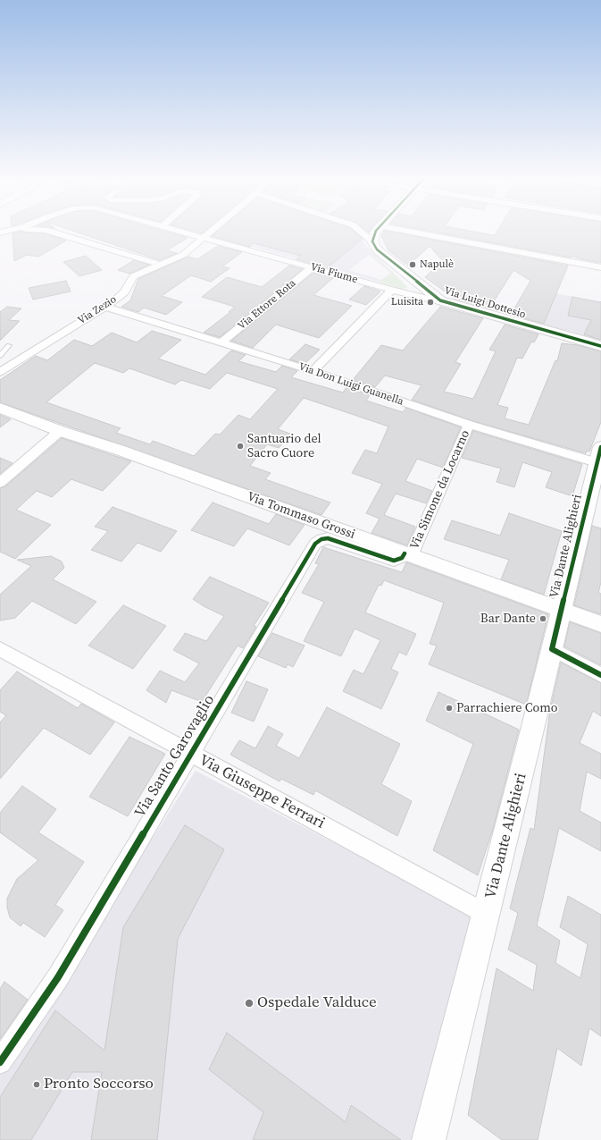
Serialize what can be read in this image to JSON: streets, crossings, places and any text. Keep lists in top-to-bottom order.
{
  "streets": {
    "main road": ["Via Luigi Dottesio", "Via Dante Alighieri"],
    "street": [
      "Via Fiume",
      "Via Ettore Rota",
      "Via Zezio",
      "Via Don Luigi Guanella",
      "Via Simone da Locarno",
      "Via Tommaso Grossi",
      "Via Santo Garovaglio",
      "Via Giuseppe Ferrari"
    ]
  },
  "crossings": [
    ["Via Fiume", "Via Luigi Dottesio"],
    ["Via Fiume", "Via Ettore Rota"],
    ["Via Fiume", "Via Zezio"],
    ["Via Ettore Rota", "Via Don Luigi Guanella"],
    ["Via Zezio", "Via Don Luigi Guanella"],
    ["Via Don Luigi Guanella", "Via Simone da Locarno"],
    ["Via Don Luigi Guanella", "Via Dante Alighieri"],
    ["Via Simone da Locarno", "Via Tommaso Grossi"],
    ["Via Simone da Locarno", "Via Santo Garovaglio"],
    ["Via Tommaso Grossi", "Via Dante Alighieri"],
    ["Via Tommaso Grossi", "Via Santo Garovaglio"],
    ["Via Dante Alighieri", "Via Giuseppe Ferrari"],
    ["Via Santo Garovaglio", "Via Giuseppe Ferrari"]
  ],
  "places": [
    "Napulè",
    "Luisita",
    "Santuario del Sacro Cuore",
    "Bar Dante",
    "Parrachiere Como",
    "Ospedale Valduce",
    "Pronto Soccorso"
  ]
}
